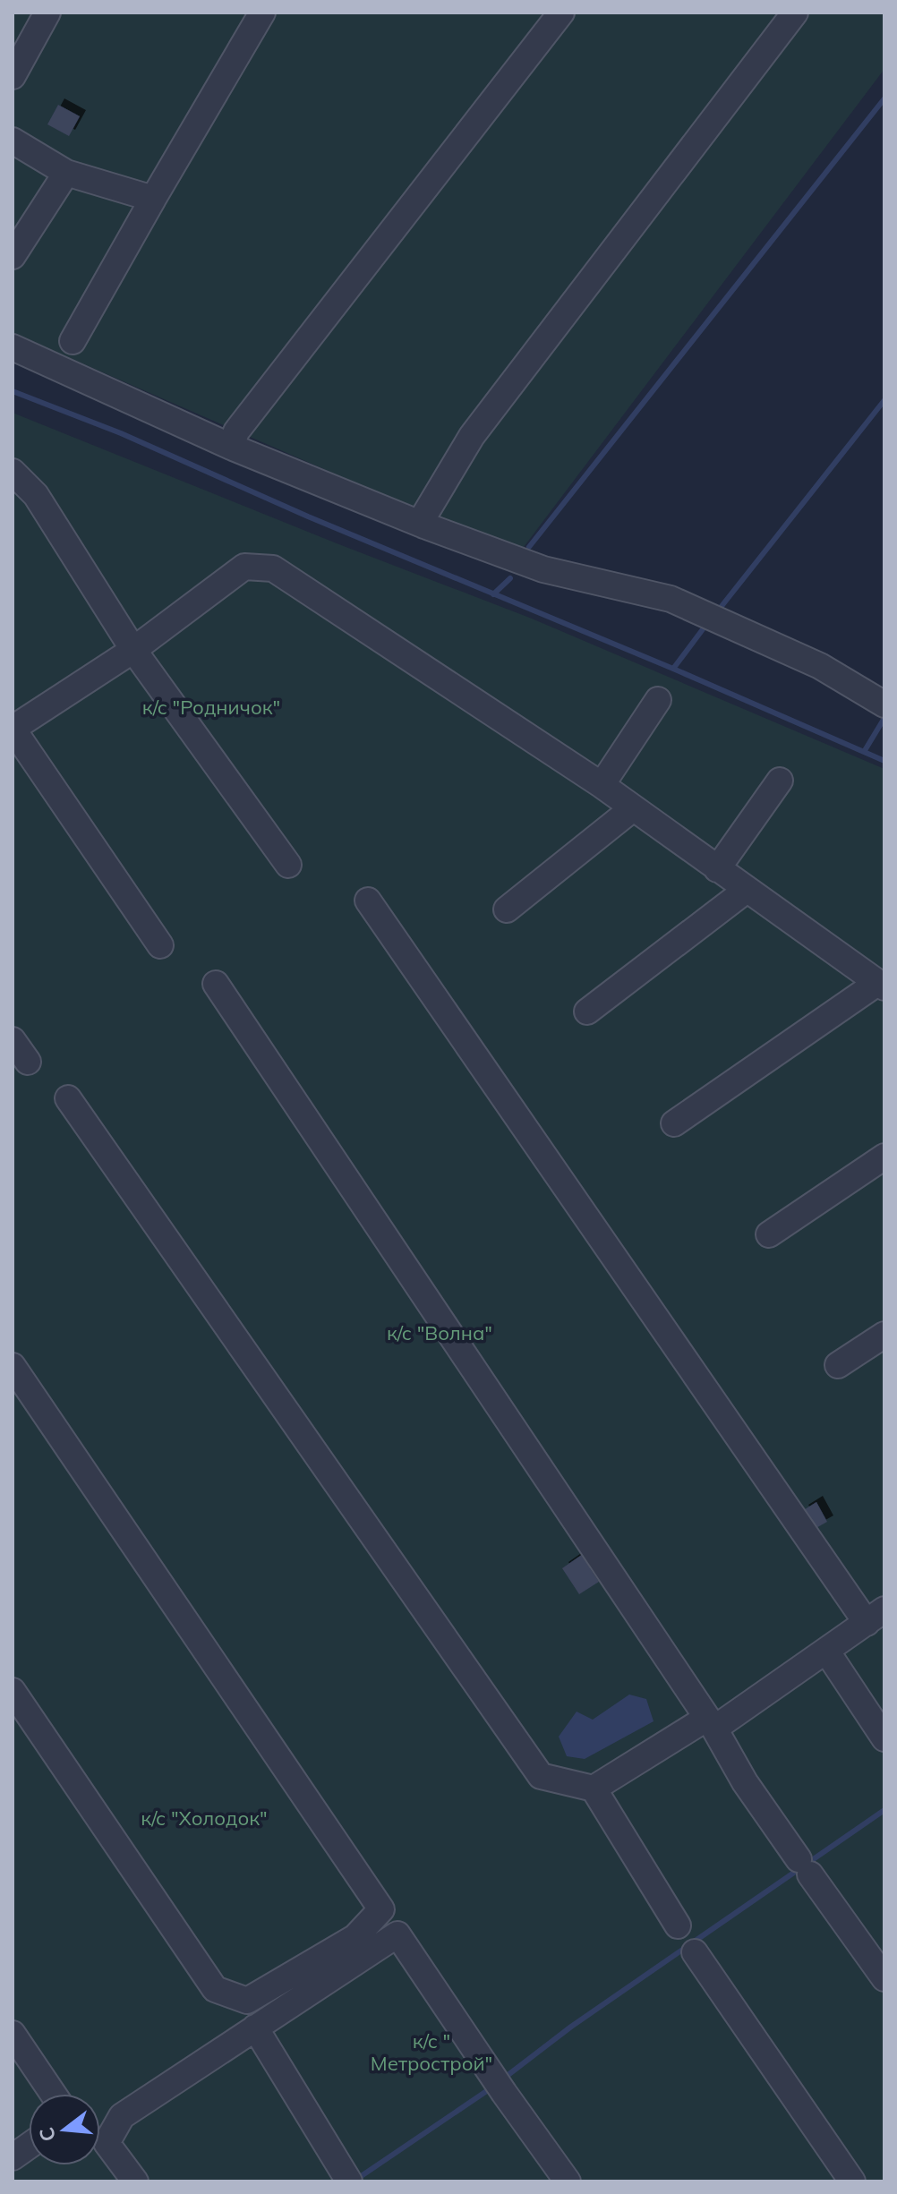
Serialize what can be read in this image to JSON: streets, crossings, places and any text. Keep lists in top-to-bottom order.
{
  "parks": [
    "к/с \"Родничок\"",
    "к/с \"Волна\"",
    "к/с \"Холодок\"",
    "к/с \" Метрострой\""
  ],
  "north": "left"
}
